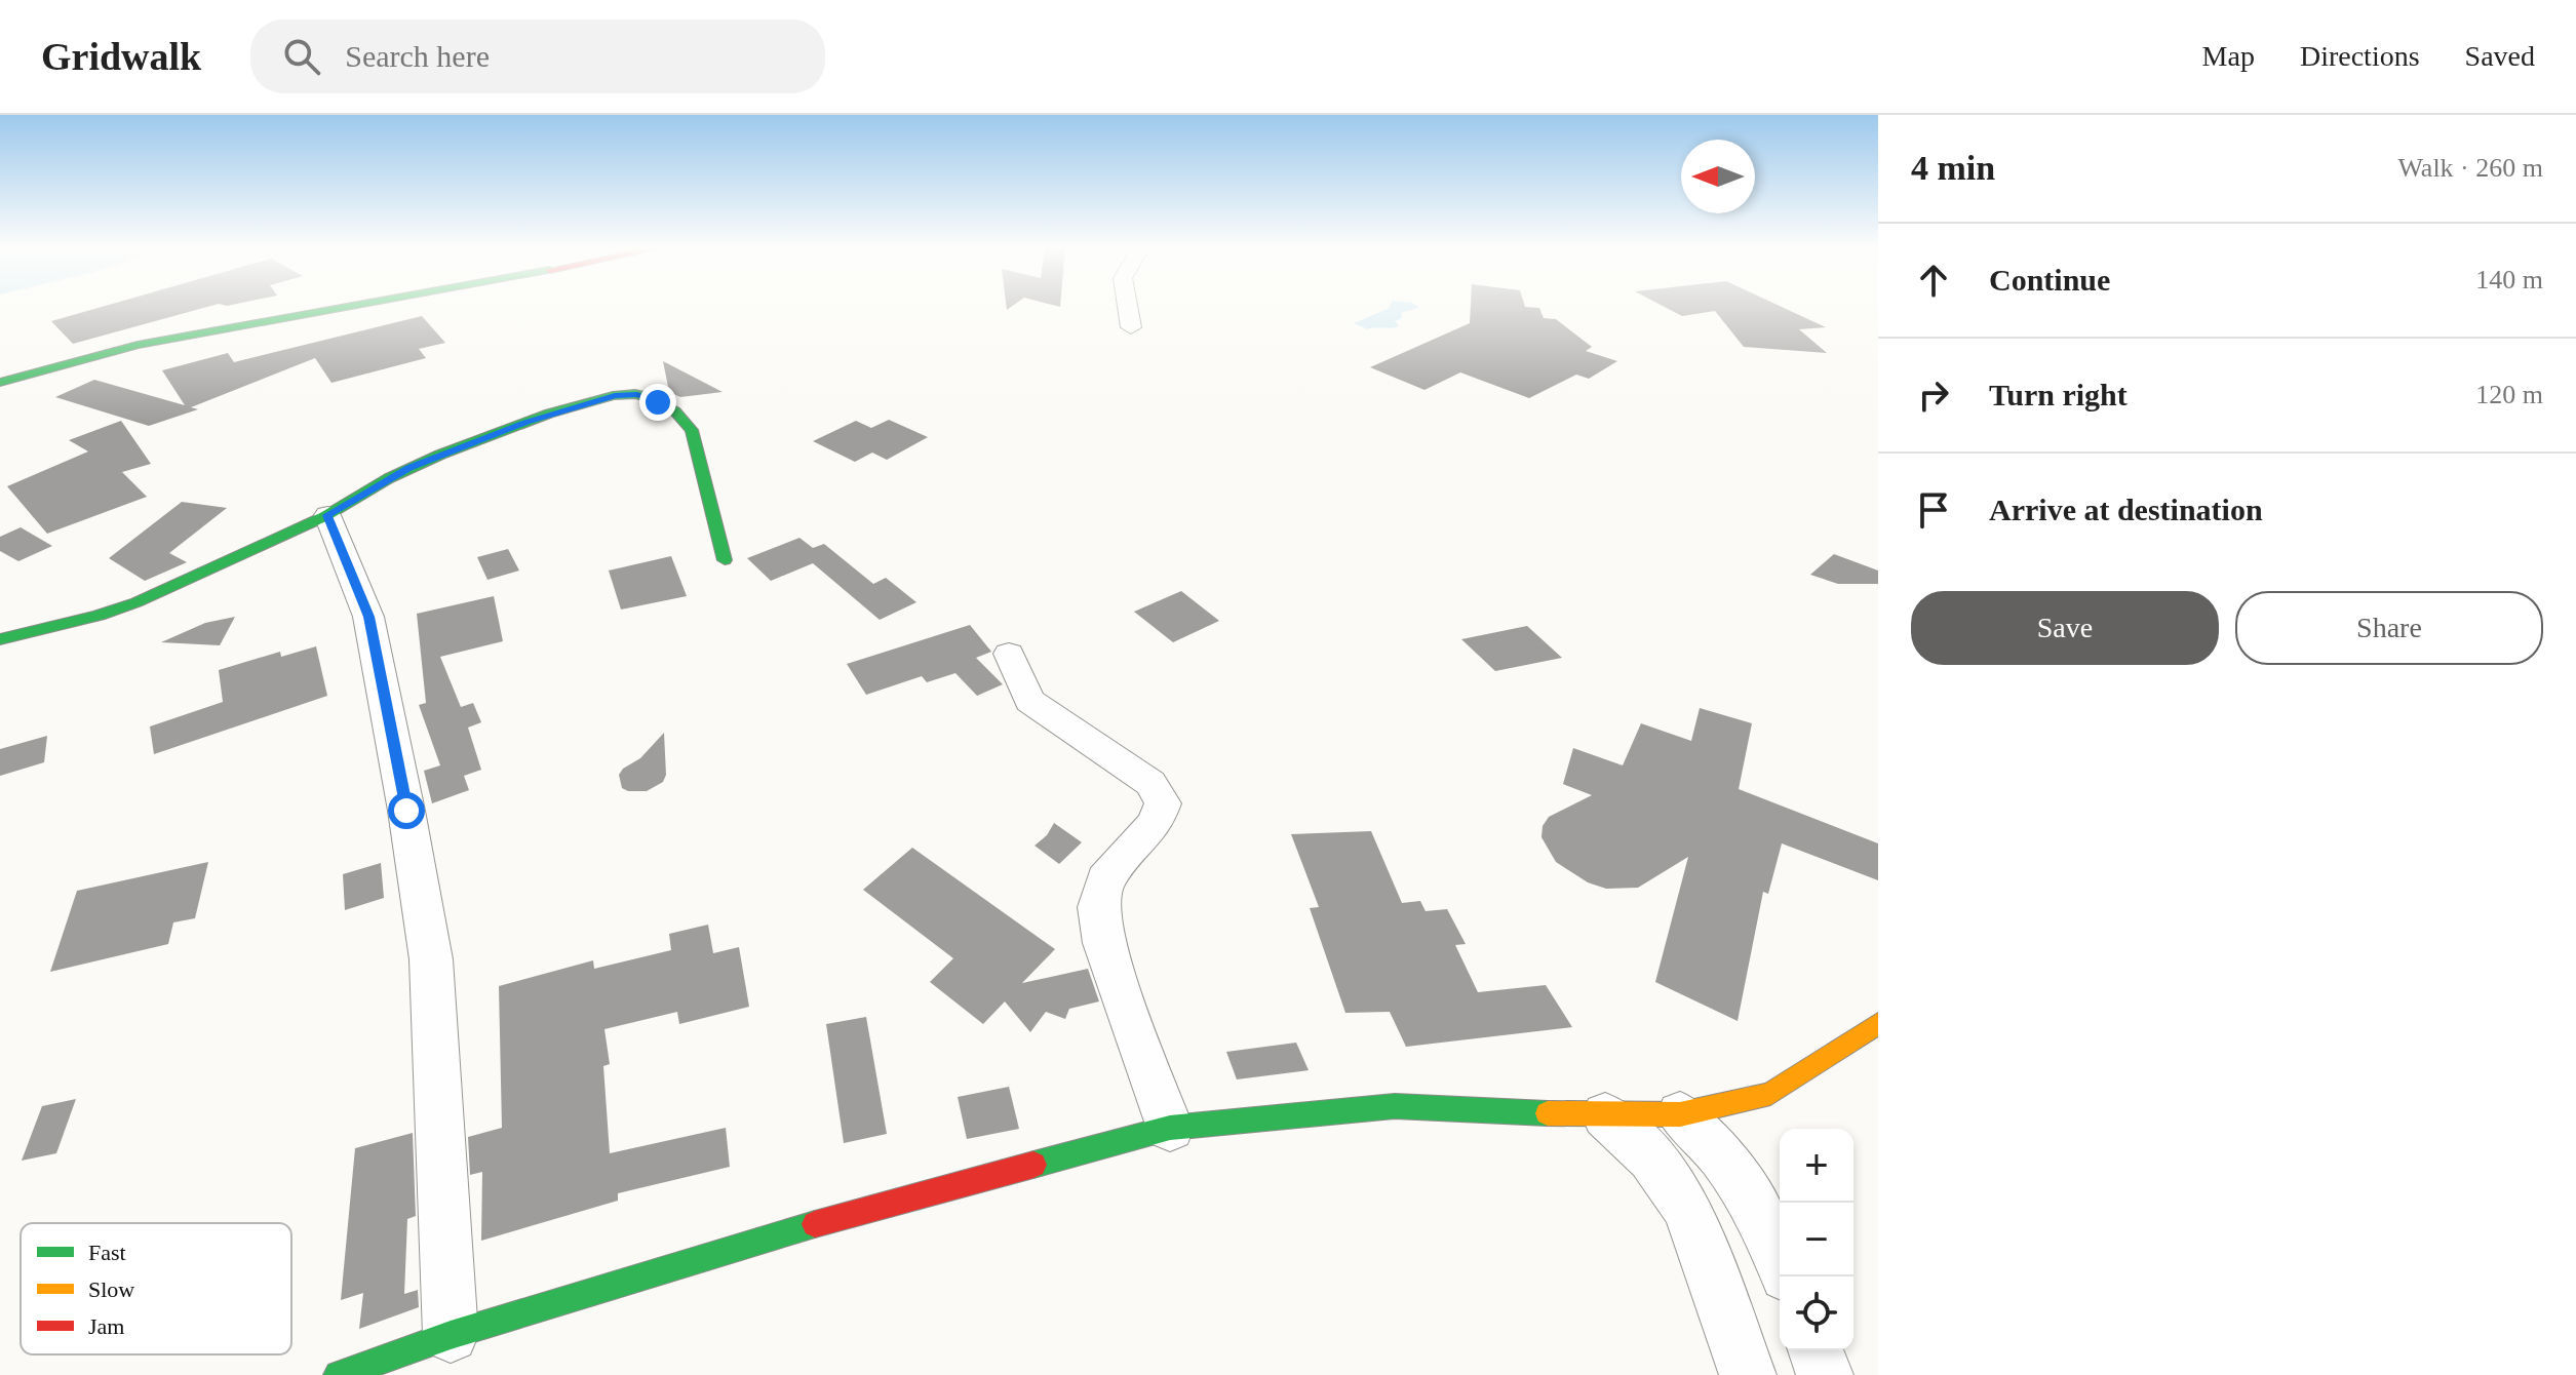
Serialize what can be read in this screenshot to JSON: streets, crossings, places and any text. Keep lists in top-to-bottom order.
{
  "legend": ["Fast", "Slow", "Jam"],
  "north": "left",
  "page": {
    "header": "Gridwalk",
    "search": "Search here",
    "nav": ["Map", "Directions", "Saved"],
    "heading": ["4 min", "Walk · 260 m"],
    "list": [
      ["Continue", "140 m"],
      ["Turn right", "120 m"],
      "Arrive at destination"
    ],
    "buttons": ["Save", "Share"],
    "map_buttons": ["+", "−"]
  }
}
